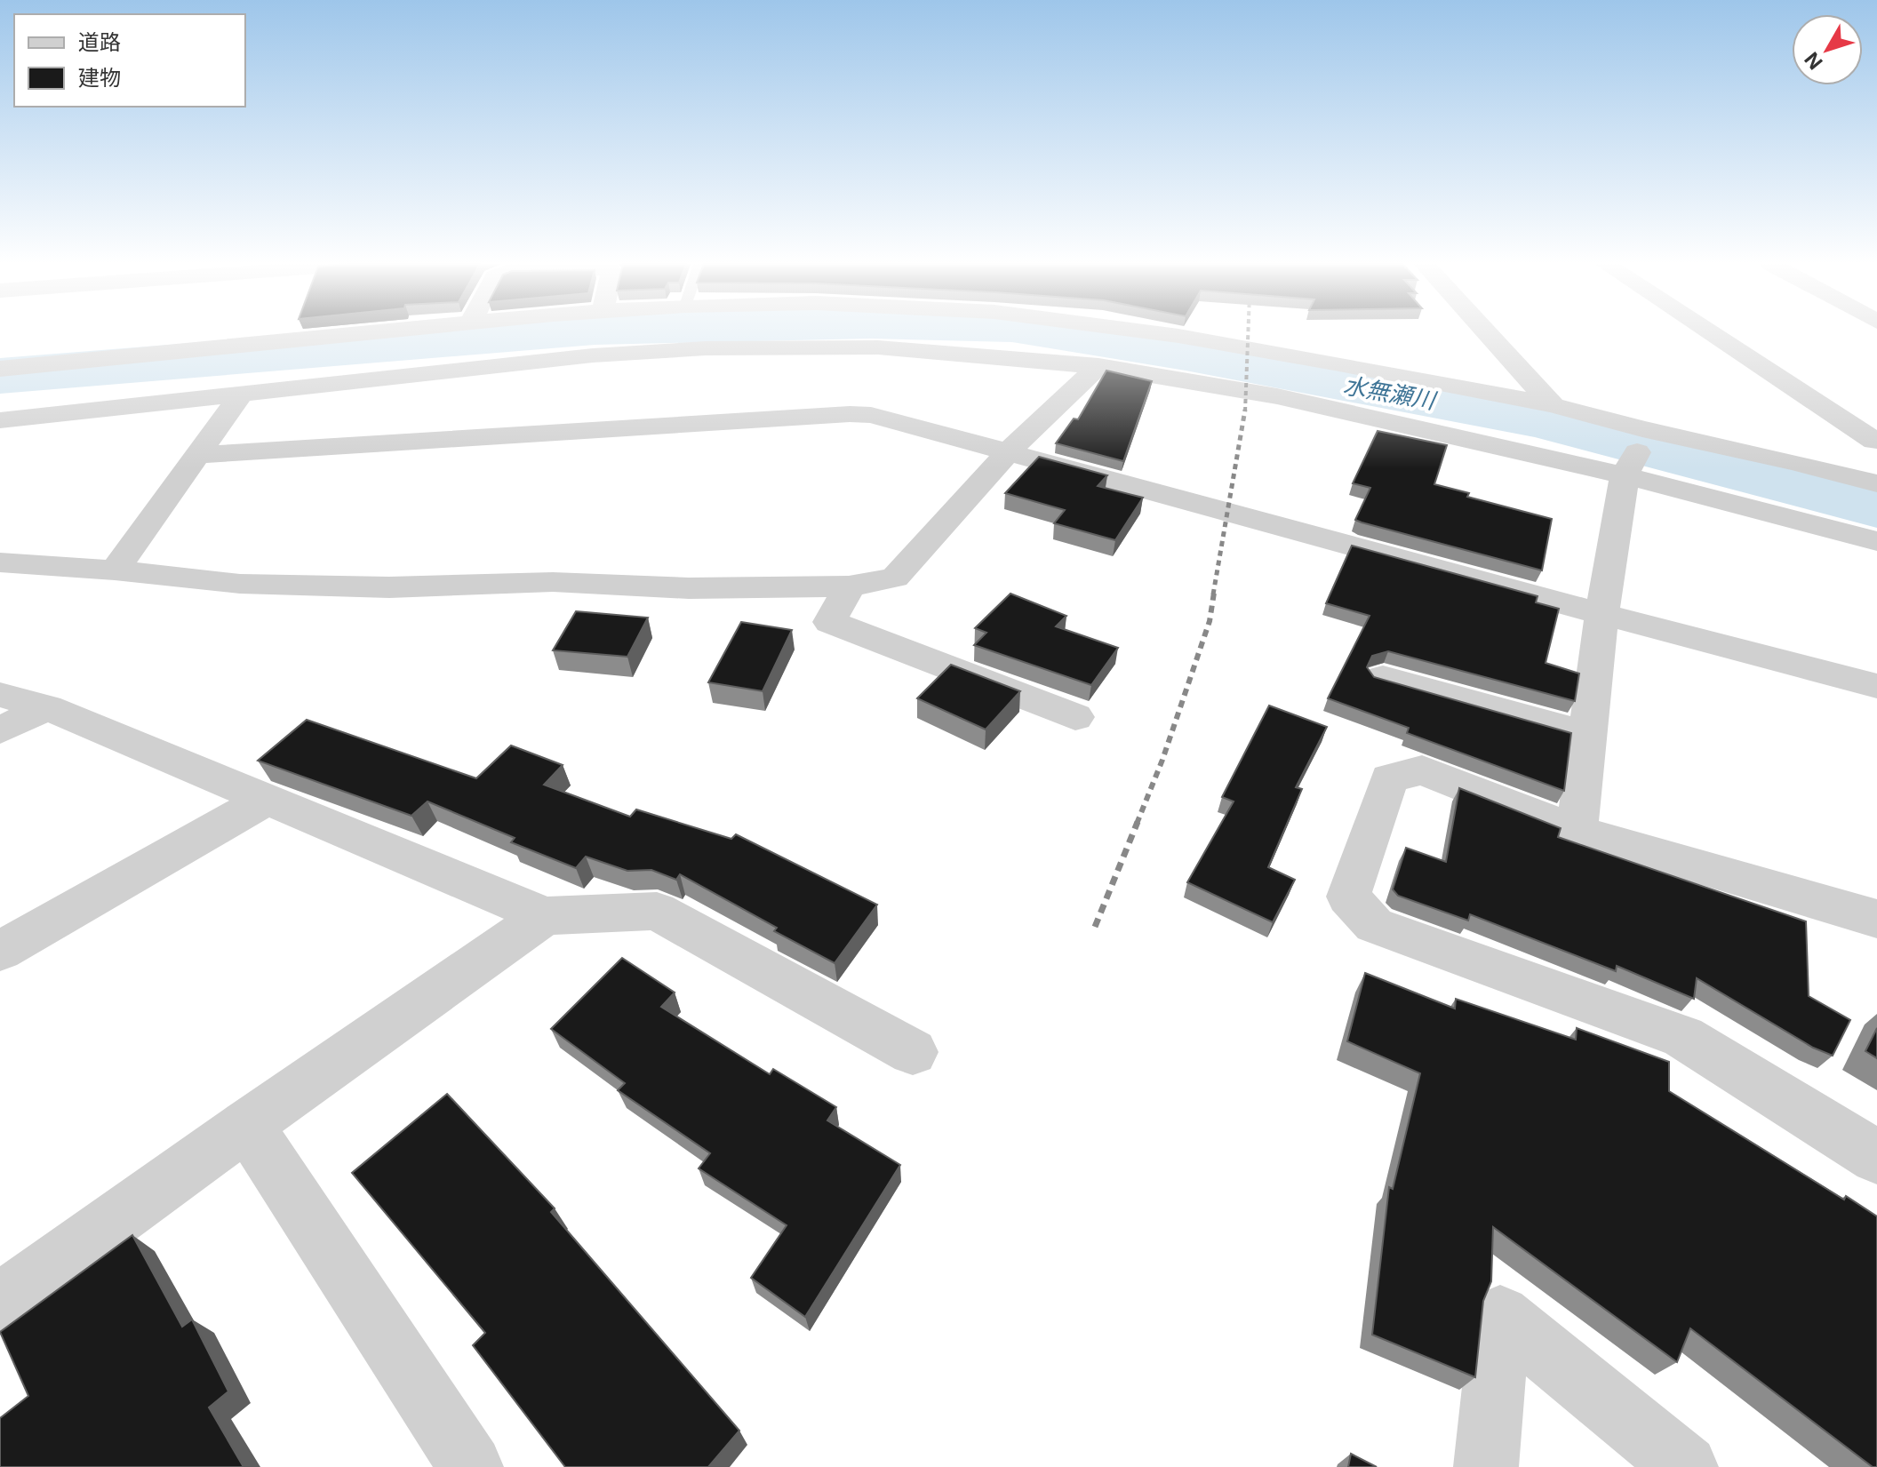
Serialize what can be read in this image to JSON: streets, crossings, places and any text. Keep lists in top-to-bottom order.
{
  "water": ["水無瀬川"],
  "legend": ["道路", "建物"],
  "north": "bottom left"
}
